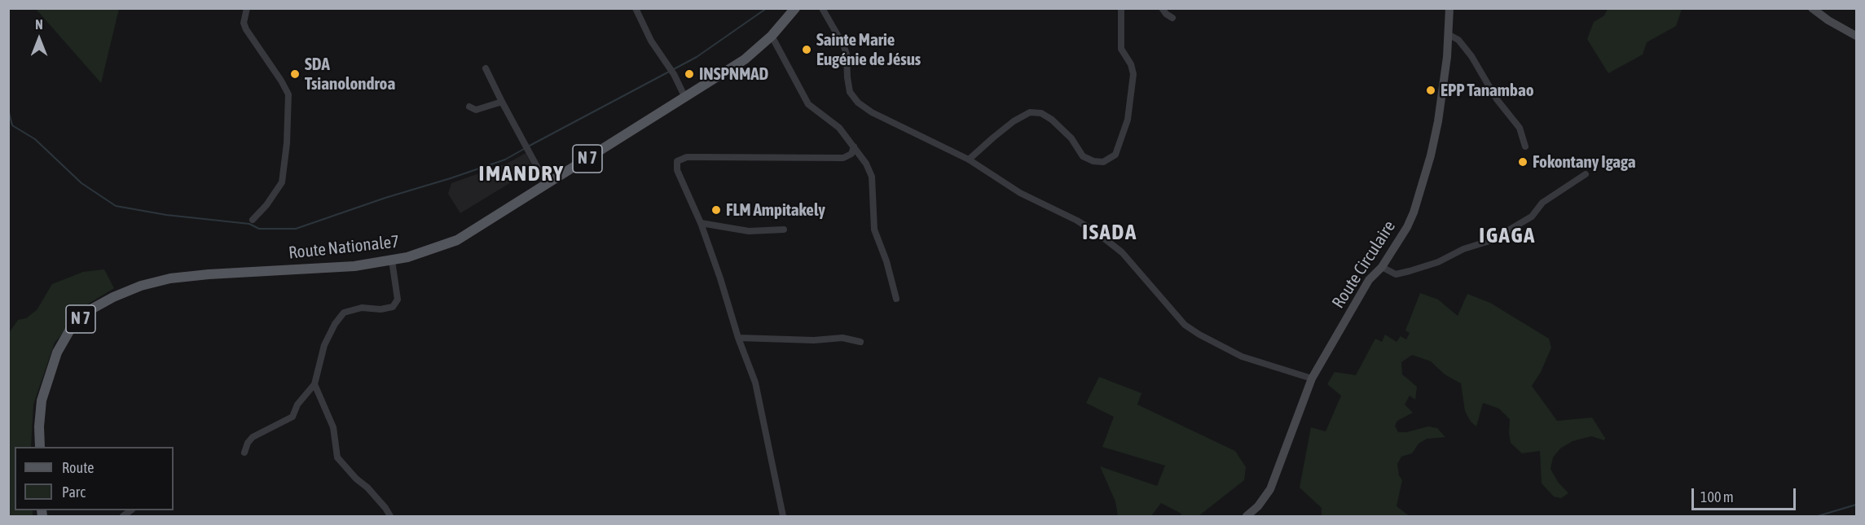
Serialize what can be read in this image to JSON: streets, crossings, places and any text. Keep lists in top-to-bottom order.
{
  "streets": {
    "main road": ["N 7", "Route Nationale7"],
    "street": ["Route Circulaire"]
  },
  "crossings": [
    ["N 7", "Route Nationale7"]
  ],
  "districts": ["IMANDRY", "ISADA", "IGAGA"],
  "places": [
    "Sainte Marie Eugénie de Jésus",
    "SDA Tsianolondroa",
    "INSPNMAD",
    "EPP Tanambao",
    "Fokontany Igaga",
    "FLM Ampitakely"
  ],
  "legend": ["Route", "Parc"],
  "scale_bar": "100 m",
  "north": "top"
}
